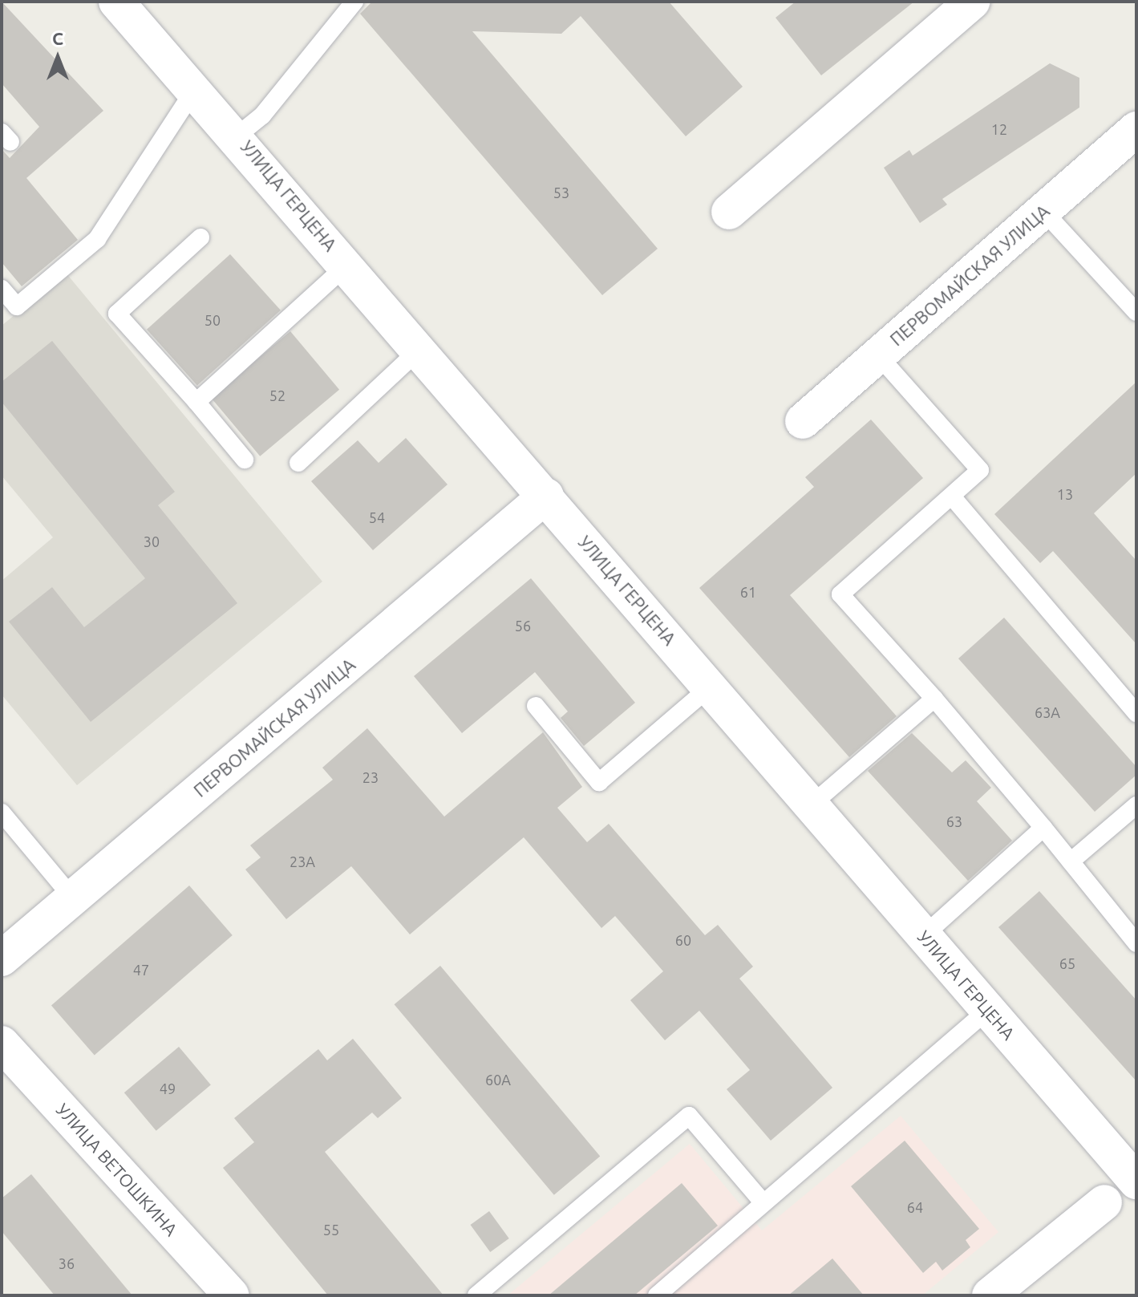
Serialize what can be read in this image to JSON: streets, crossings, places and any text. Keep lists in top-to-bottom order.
{
  "streets": {
    "street": ["УЛИЦА ГЕРЦЕНА", "ПЕРВОМАЙСКАЯ УЛИЦА", "УЛИЦА ВЕТОШКИНА"]
  },
  "crossings": [
    ["УЛИЦА ГЕРЦЕНА", "ПЕРВОМАЙСКАЯ УЛИЦА"]
  ],
  "house_numbers": [
    "12",
    "53",
    "50",
    "52",
    "13",
    "54",
    "30",
    "61",
    "56",
    "63А",
    "23",
    "63",
    "23А",
    "60",
    "65",
    "47",
    "60А",
    "49",
    "64",
    "55",
    "36"
  ],
  "north": "top"
}
